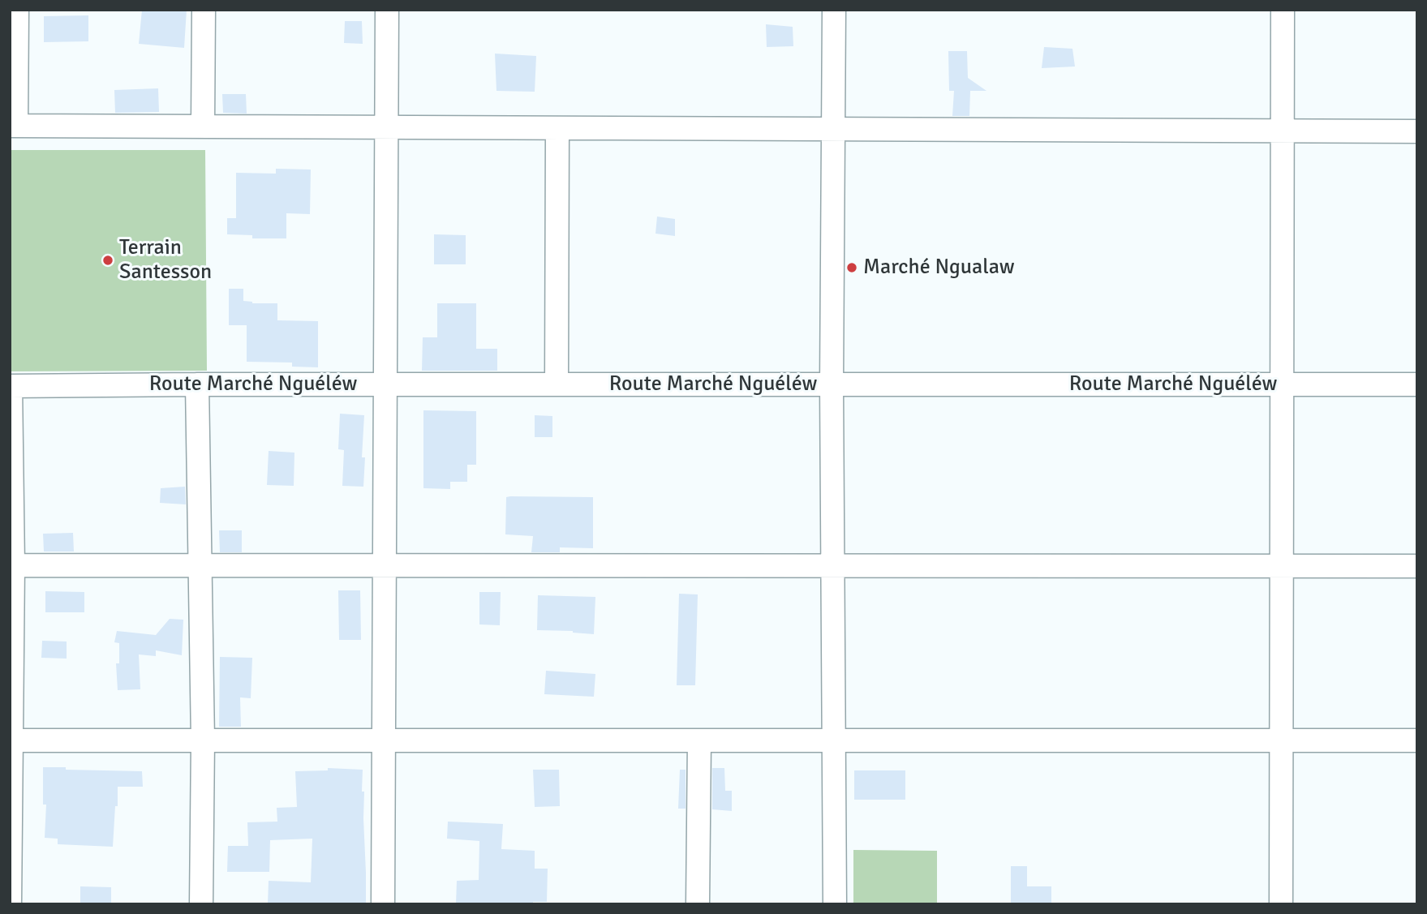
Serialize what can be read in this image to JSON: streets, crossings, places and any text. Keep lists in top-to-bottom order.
{
  "streets": {
    "street": ["Route Marché Nguéléw"]
  },
  "places": ["Terrain Santesson", "Marché Ngualaw"]
}
